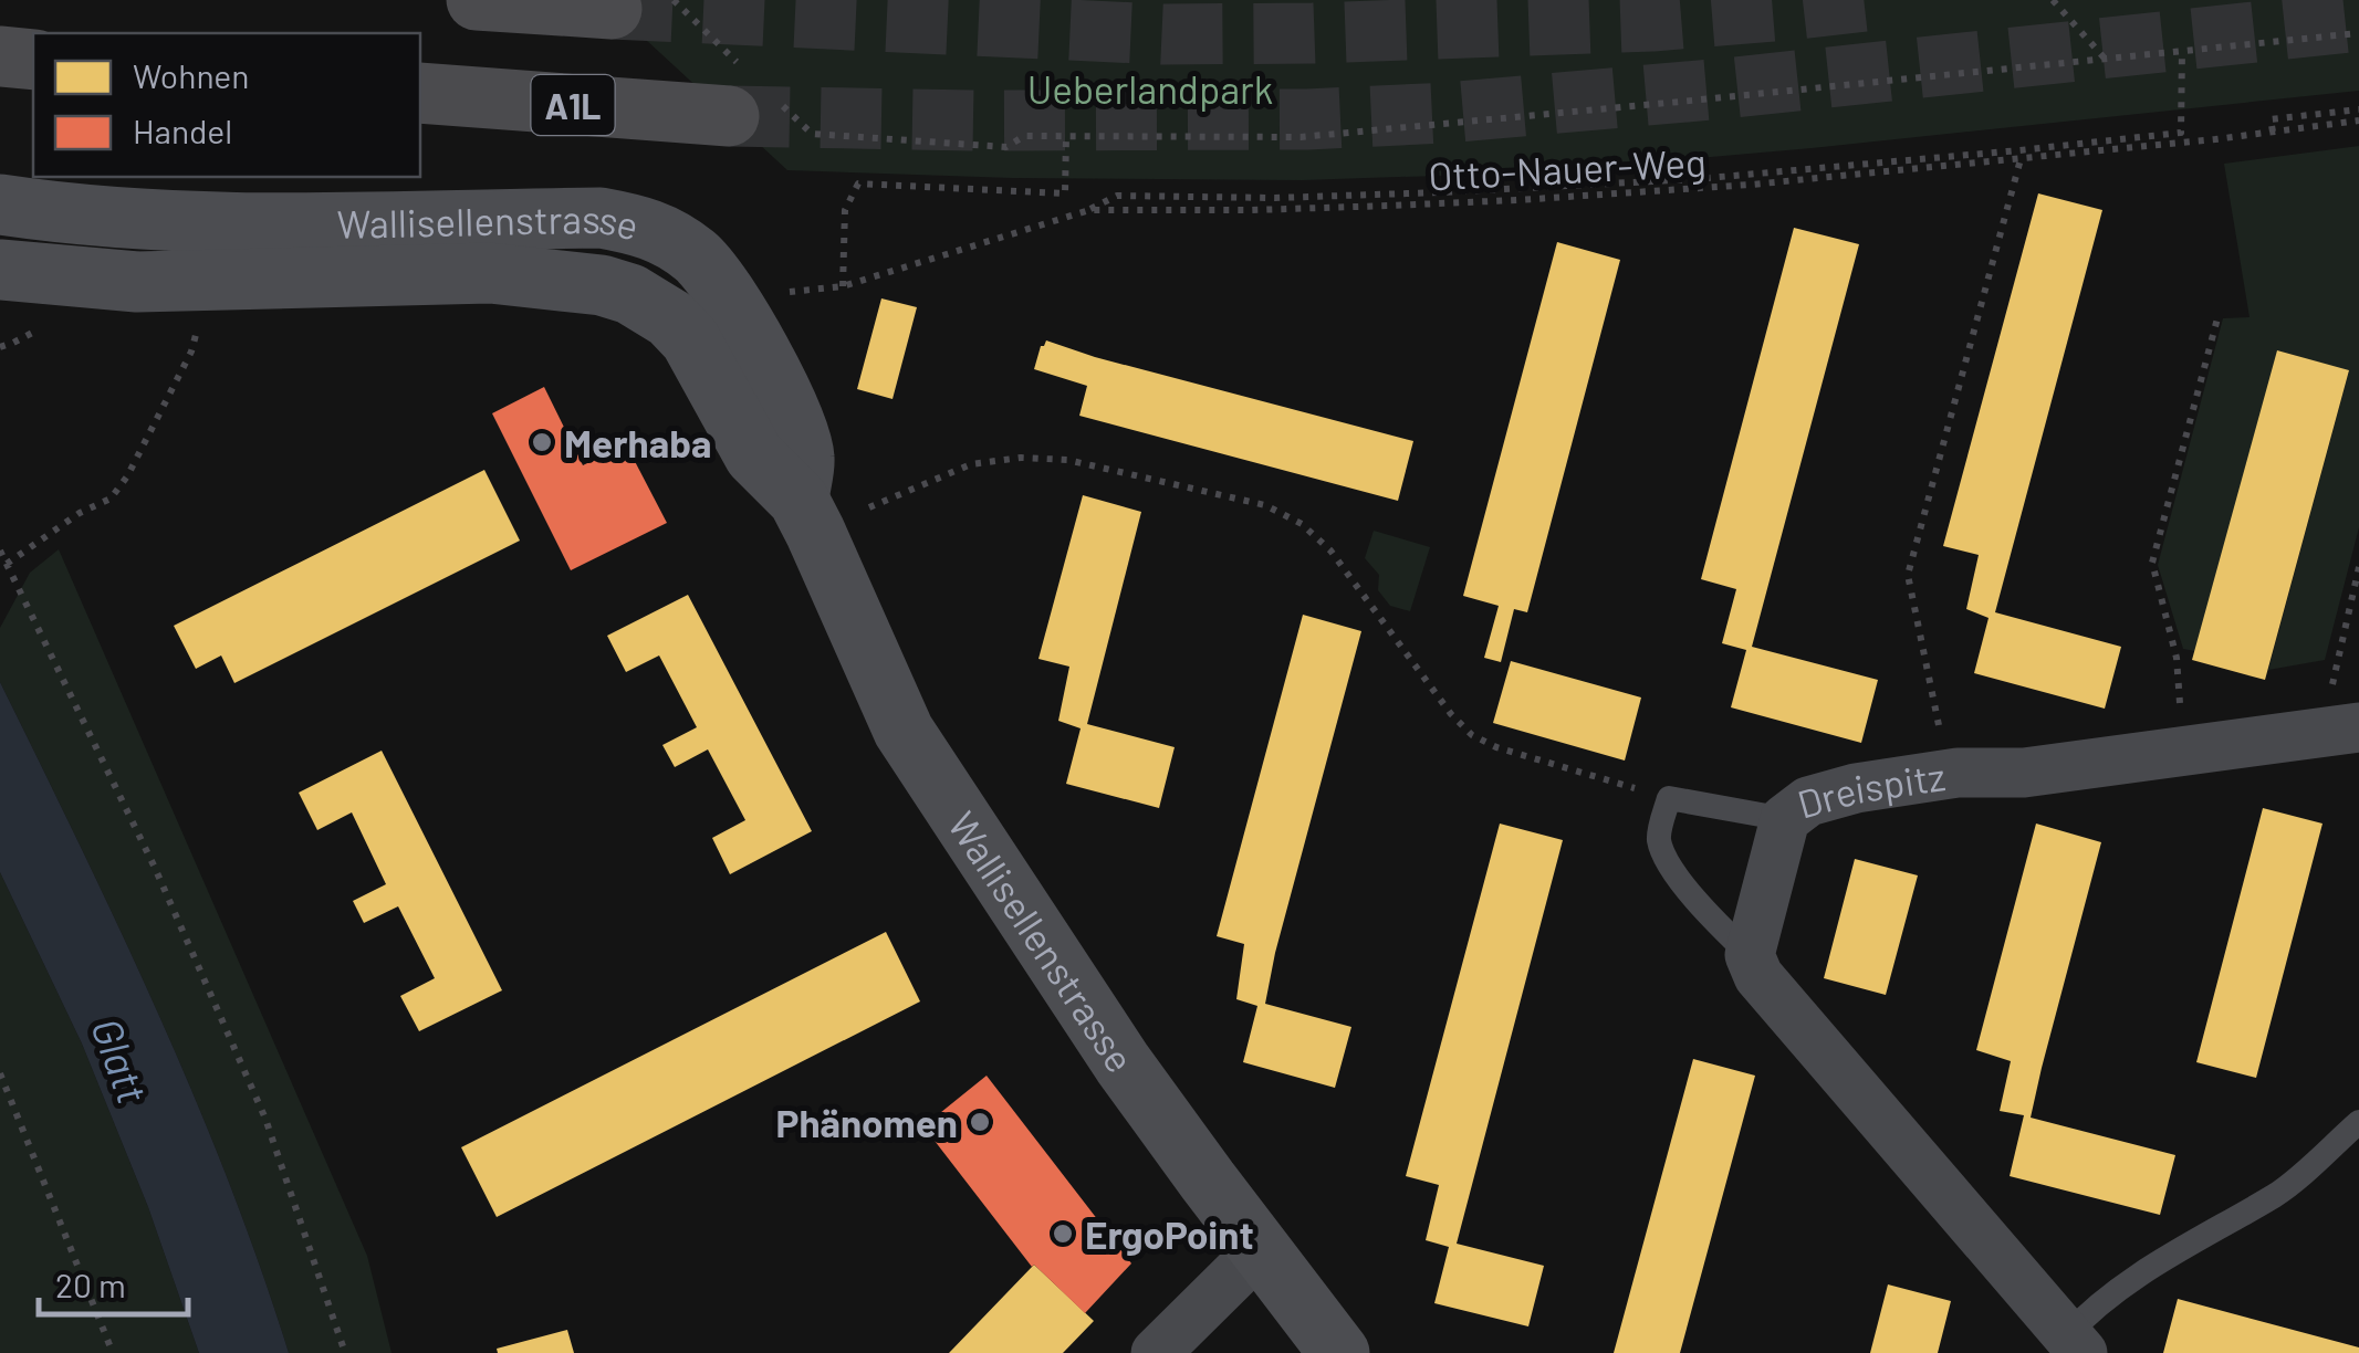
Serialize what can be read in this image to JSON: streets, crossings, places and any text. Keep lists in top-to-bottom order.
{
  "streets": {
    "highway": ["A1L"],
    "street": ["Wallisellenstrasse", "Dreispitz"],
    "path": ["Otto-Nauer-Weg"]
  },
  "water": ["Glatt"],
  "parks": ["Ueberlandpark"],
  "places": ["Merhaba", "Phänomen", "ErgoPoint"],
  "legend": ["Wohnen", "Handel"],
  "scale_bar": "20 m"
}
